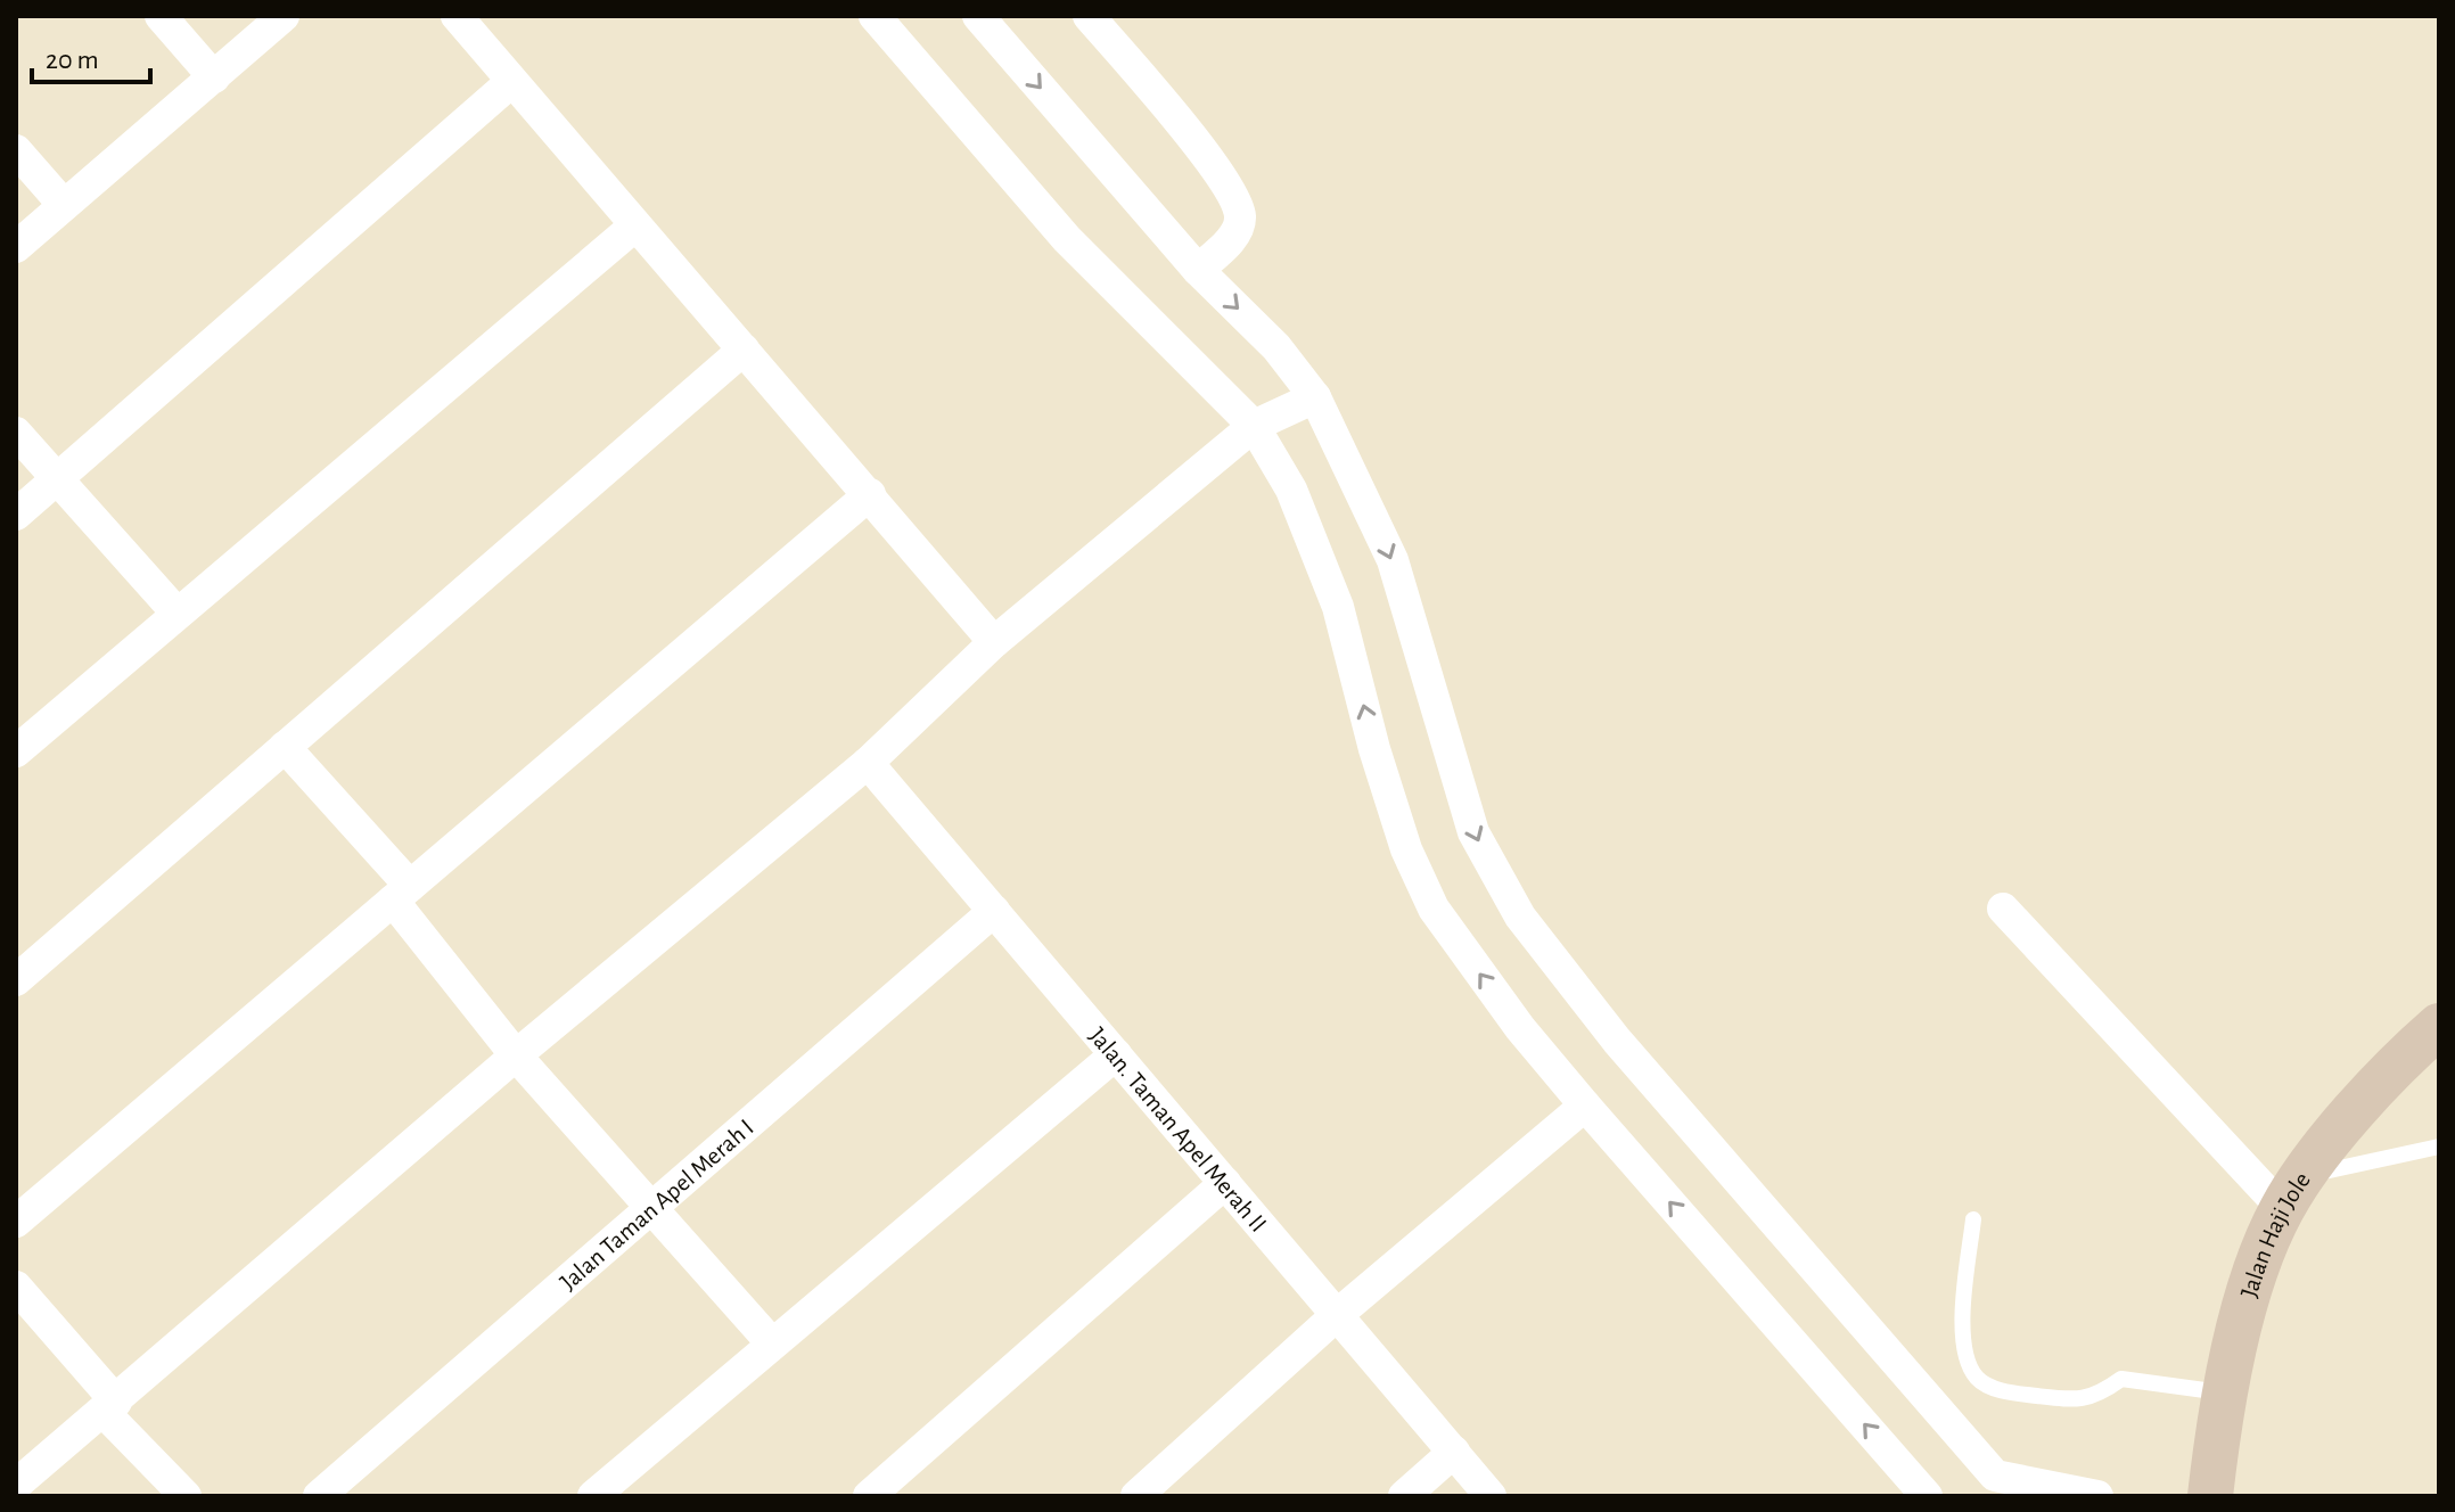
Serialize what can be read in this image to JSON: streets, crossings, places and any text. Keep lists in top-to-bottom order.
{
  "streets": {
    "main road": ["Jalan Haji Jole"],
    "street": ["Jalan. Taman Apel Merah II", "Jalan Taman Apel Merah I"]
  },
  "crossings": [
    ["Jalan. Taman Apel Merah II", "Jalan Taman Apel Merah I"]
  ],
  "scale_bar": "20 m"
}
